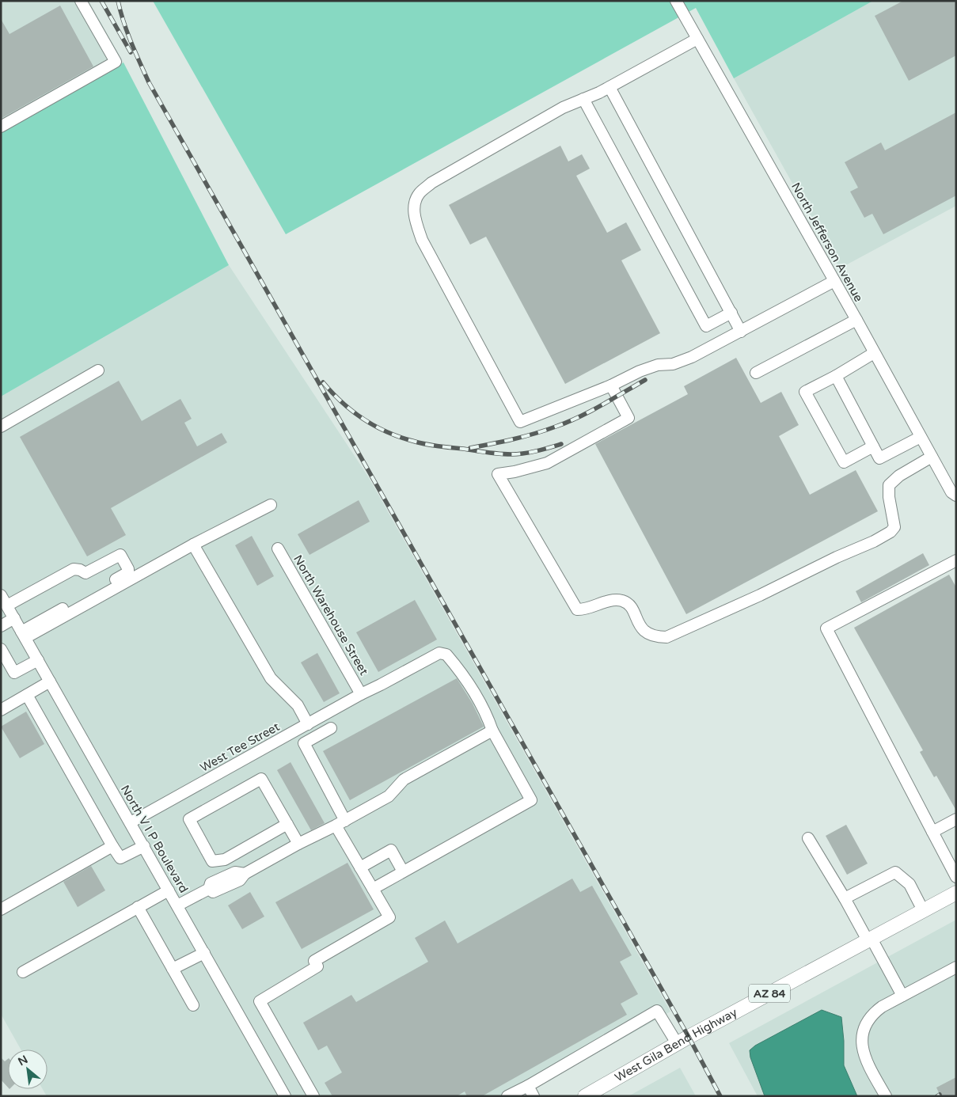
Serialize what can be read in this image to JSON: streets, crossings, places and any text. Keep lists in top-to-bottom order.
{
  "streets": {
    "main road": ["AZ 84", "West Gila Bend Highway"],
    "street": [
      "North Jefferson Avenue",
      "North Warehouse Street",
      "West Tee Street",
      "North V I P Boulevard"
    ]
  },
  "crossings": [
    ["North Warehouse Street", "West Tee Street"],
    ["West Tee Street", "North V I P Boulevard"]
  ],
  "north": "top left"
}
